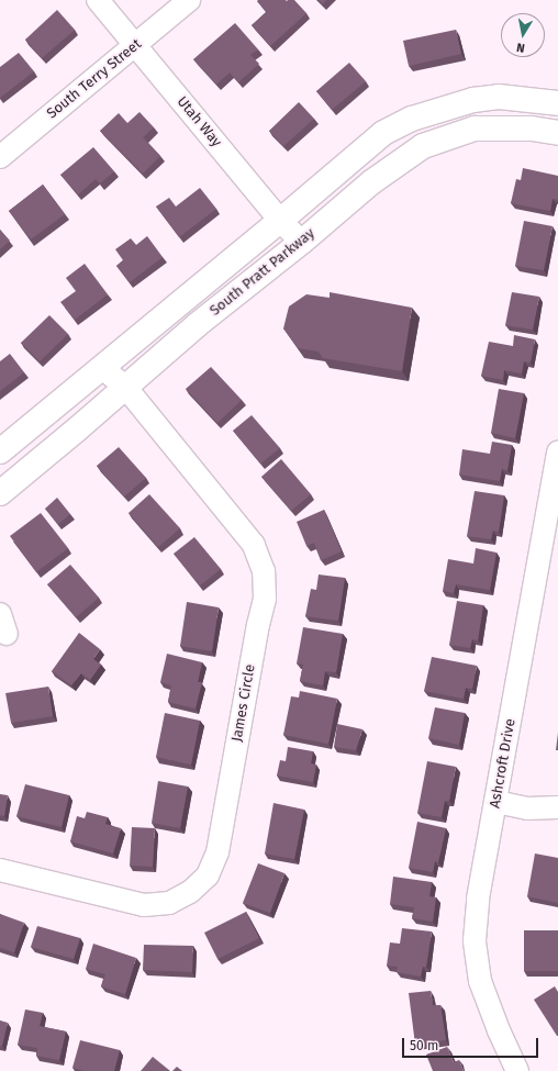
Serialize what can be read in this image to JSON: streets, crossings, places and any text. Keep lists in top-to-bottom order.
{
  "streets": {
    "street": [
      "South Terry Street",
      "Utah Way",
      "South Pratt Parkway",
      "James Circle",
      "Ashcroft Drive"
    ]
  },
  "crossings": [
    ["South Terry Street", "Utah Way"],
    ["Utah Way", "South Pratt Parkway"],
    ["South Pratt Parkway", "James Circle"]
  ],
  "scale_bar": "50 m",
  "north": "bottom"
}
